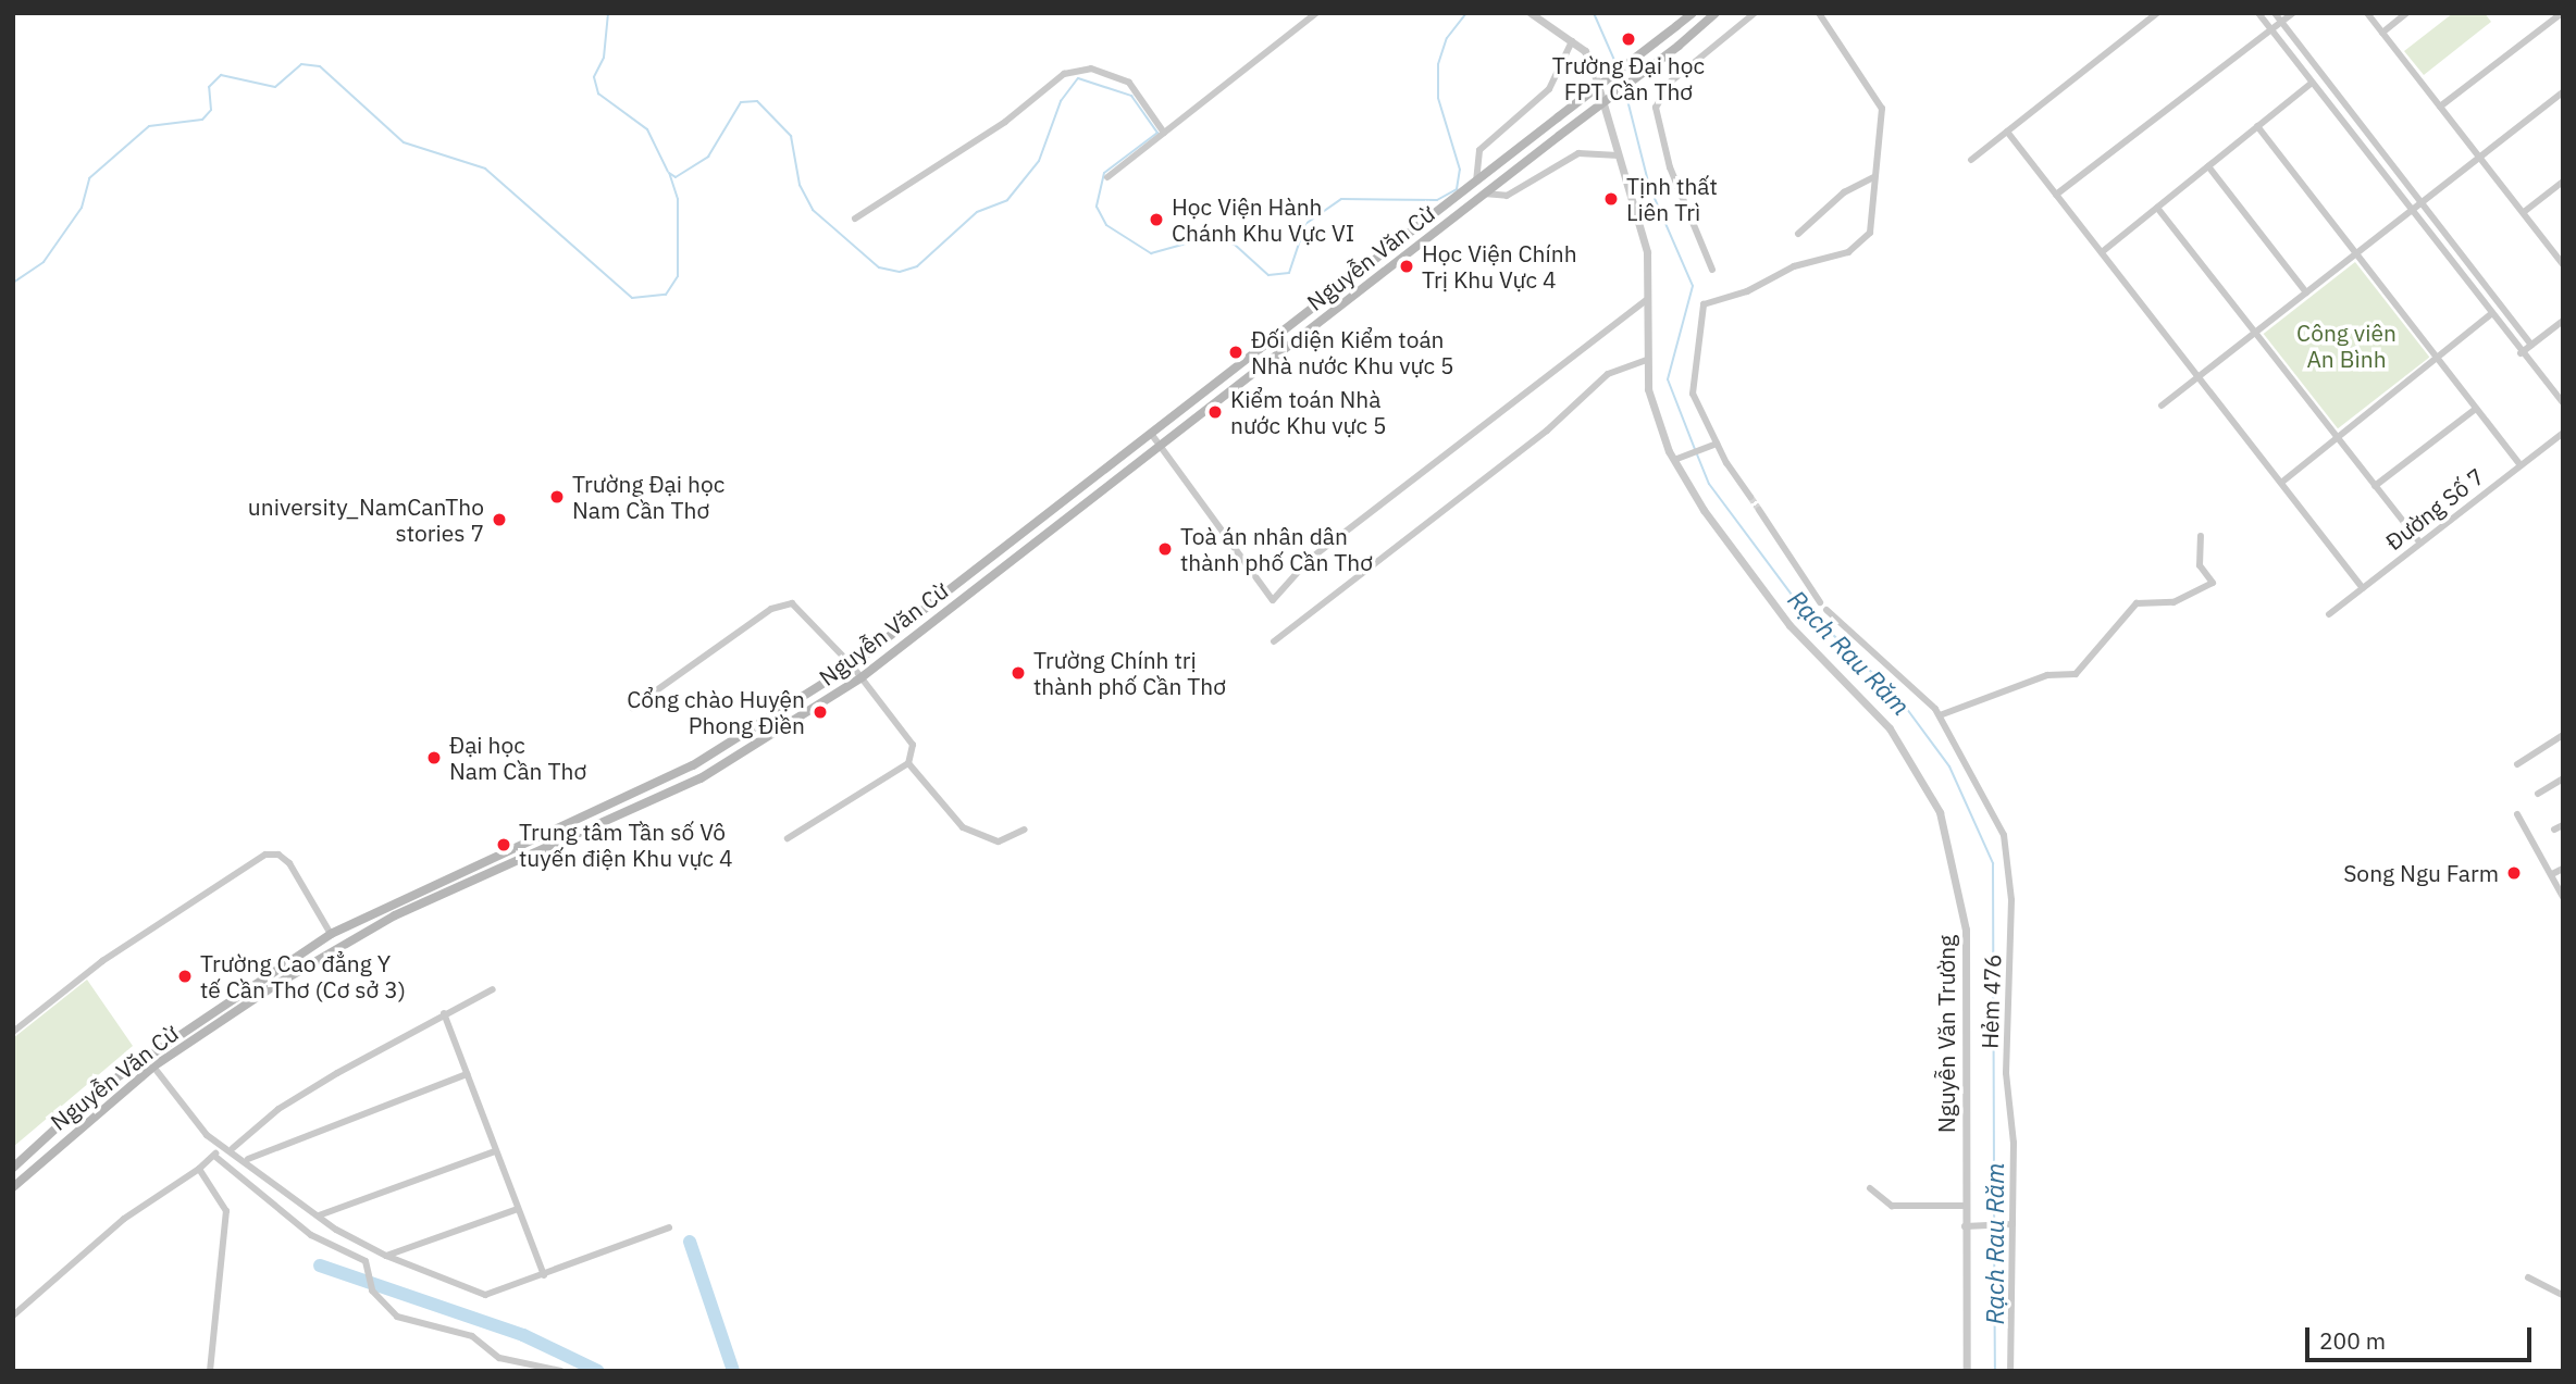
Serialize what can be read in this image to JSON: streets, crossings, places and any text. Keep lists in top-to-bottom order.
{
  "streets": {
    "main road": ["Nguyễn Văn Cừ"],
    "street": ["Đường Số 7", "Hẻm 476", "Nguyễn Văn Trường"]
  },
  "water": ["Rạch Rau Răm"],
  "parks": ["Công viên An Bình"],
  "places": [
    "Trường Đại học FPT Cần Thơ",
    "Tịnh thất Liên Trì",
    "Học Viện Hành Chánh Khu Vực VI",
    "Học Viện Chính Trị Khu Vực 4",
    "Đối diện Kiểm toán Nhà nước Khu vực 5",
    "Kiểm toán Nhà nước Khu vực 5",
    "Trường Đại học Nam Cần Thơ",
    "university_NamCanTho stories 7",
    "Toà án nhân dân thành phố Cần Thơ",
    "Trường Chính trị thành phố Cần Thơ",
    "Cổng chào Huyện Phong Điền",
    "Đại học Nam Cần Thơ",
    "Trung tâm Tần số Vô tuyến điện Khu vực 4",
    "Song Ngu Farm",
    "Trường Cao đẳng Y tế Cần Thơ (Cơ sở 3)"
  ],
  "scale_bar": "200 m"
}
